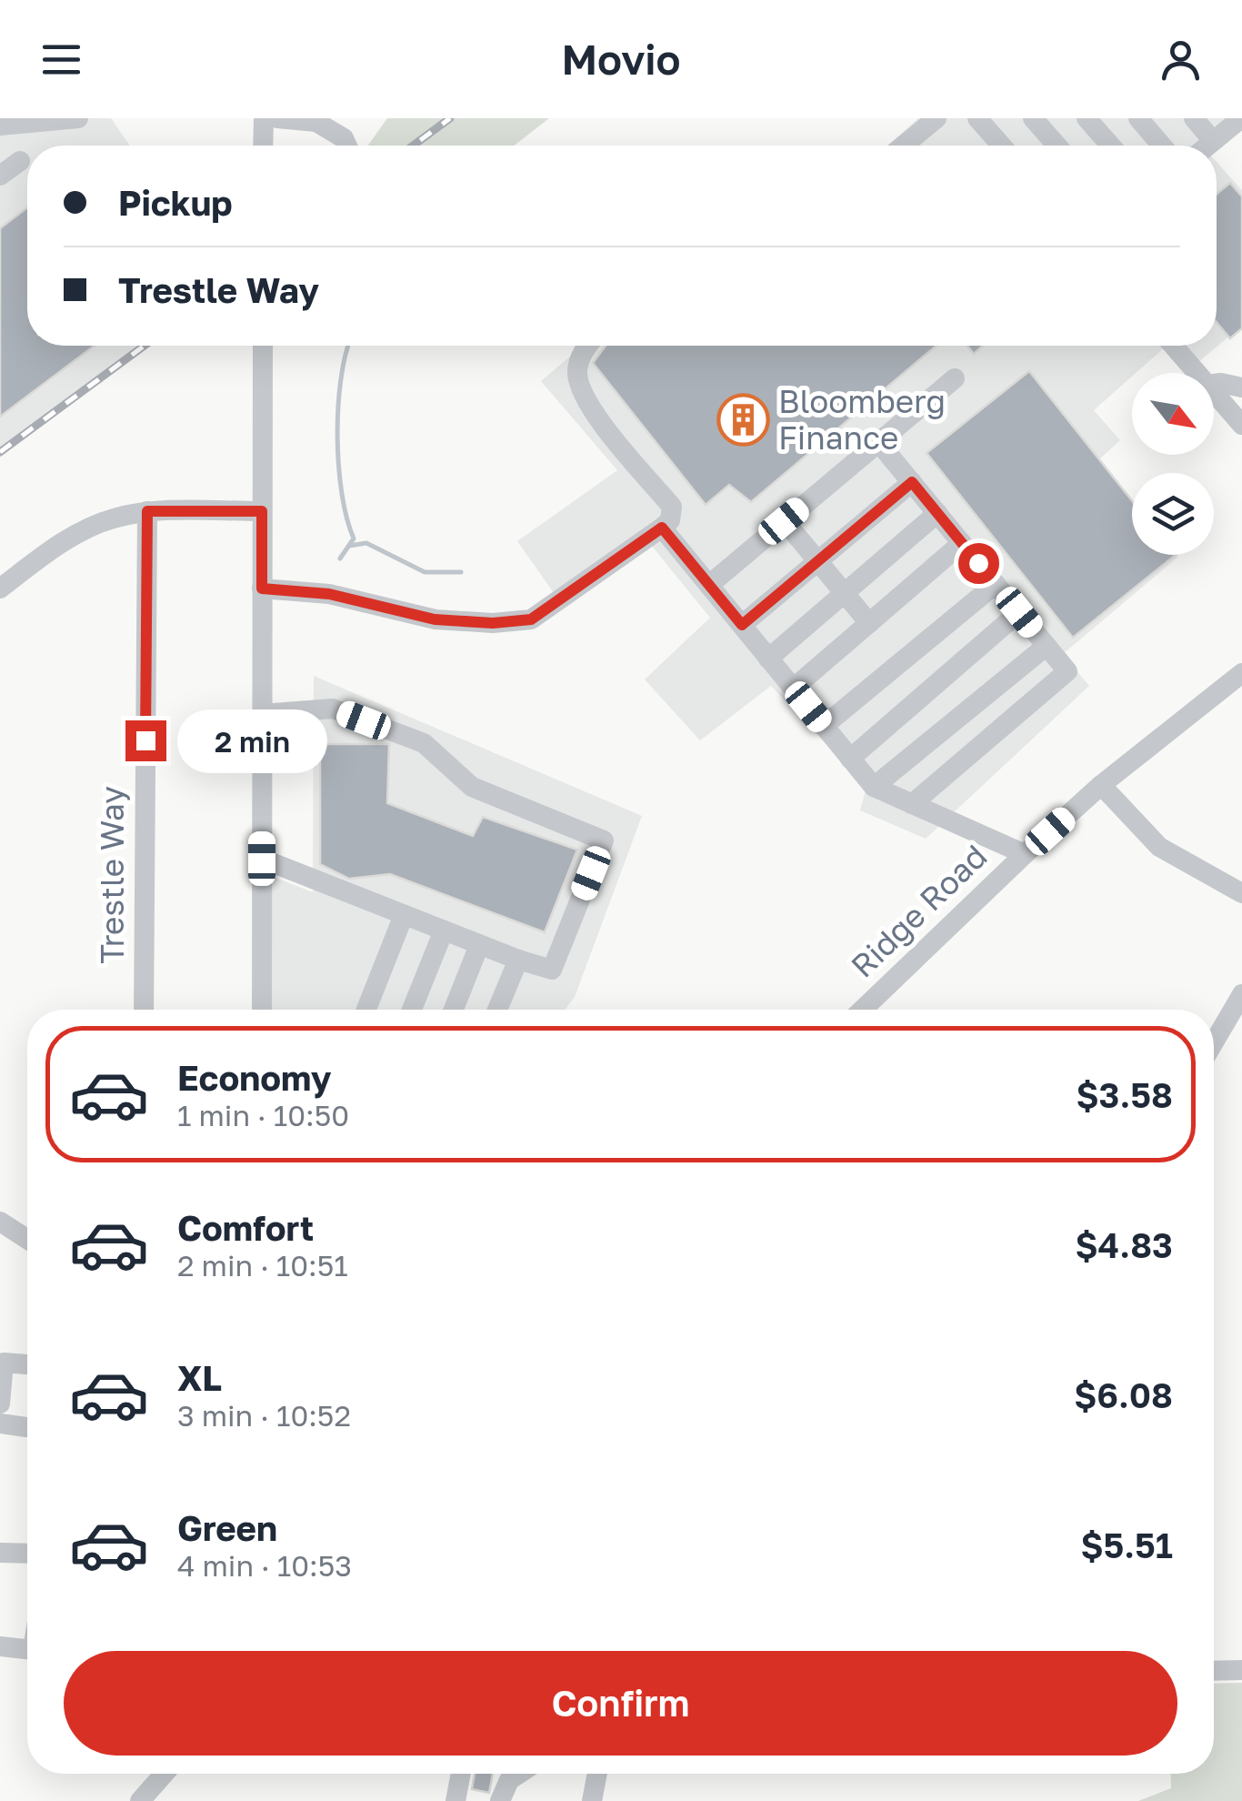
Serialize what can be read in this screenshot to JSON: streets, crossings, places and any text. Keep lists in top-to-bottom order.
{
  "streets": {
    "street": ["Trestle Way", "Ridge Road"]
  },
  "places": {
    "building": ["Bloomberg Finance"]
  },
  "north": "bottom right",
  "page": {
    "header": "Movio",
    "banner": ["Pickup", "Trestle Way"],
    "bubble": "2 min",
    "list": [
      {
        "name": "Economy",
        "note": "1 min · 10:50",
        "value": "$3.58"
      },
      {
        "name": "Comfort",
        "note": "2 min · 10:51",
        "value": "$4.83"
      },
      {
        "name": "XL",
        "note": "3 min · 10:52",
        "value": "$6.08"
      },
      {
        "name": "Green",
        "note": "4 min · 10:53",
        "value": "$5.51"
      }
    ],
    "buttons": "Confirm"
  }
}
